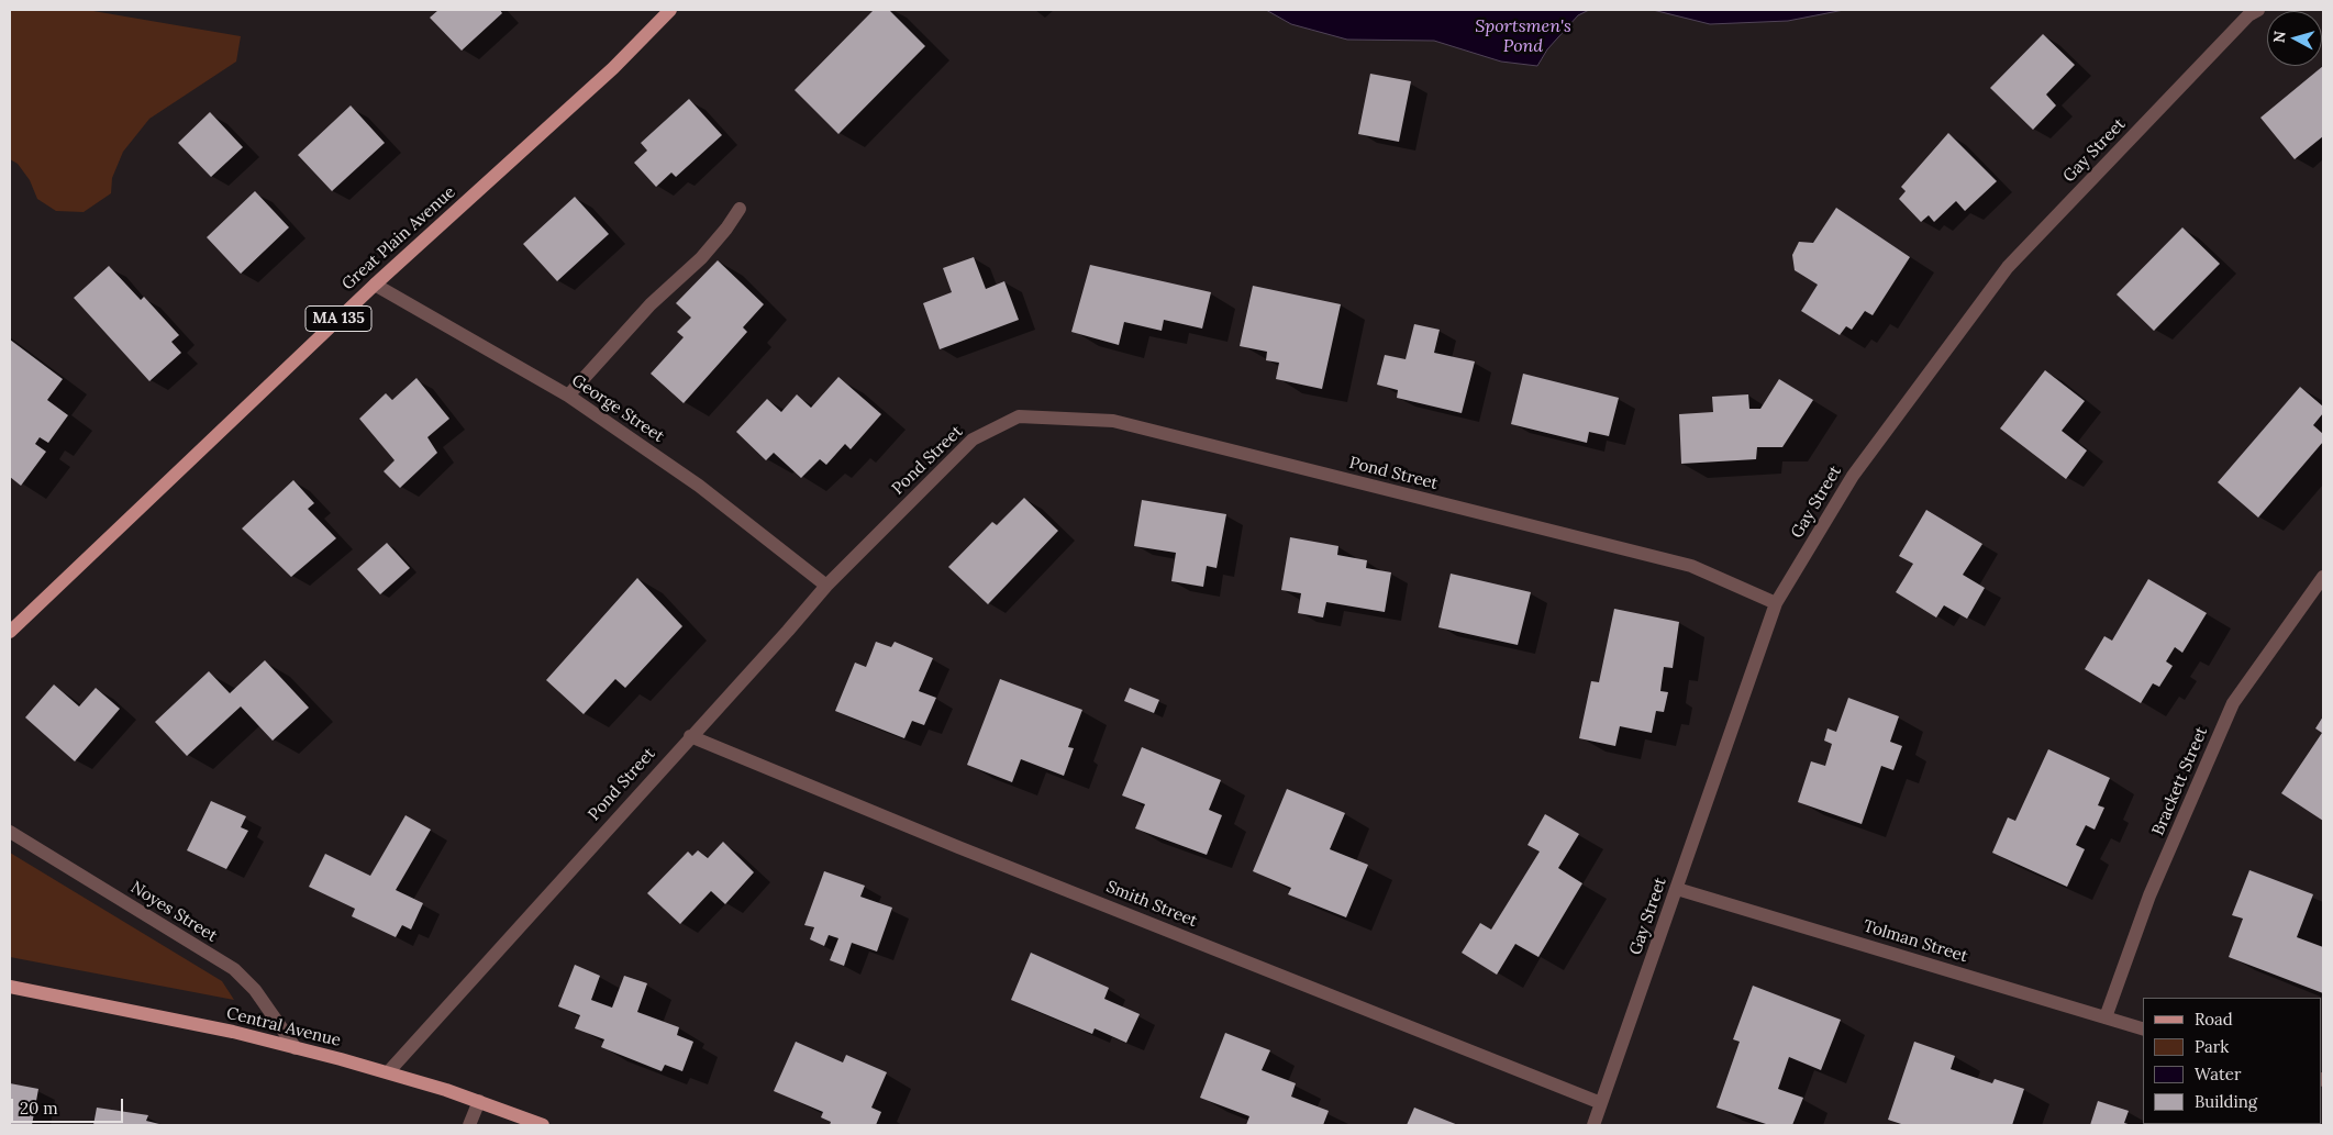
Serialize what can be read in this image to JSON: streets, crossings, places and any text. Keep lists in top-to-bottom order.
{
  "streets": {
    "main road": ["Great Plain Avenue", "MA 135", "Central Avenue"],
    "street": [
      "Gay Street",
      "George Street",
      "Pond Street",
      "Brackett Street",
      "Smith Street",
      "Noyes Street",
      "Tolman Street"
    ]
  },
  "crossings": [
    ["Gay Street", "Pond Street"],
    ["Gay Street", "Smith Street"],
    ["Gay Street", "Tolman Street"],
    ["Great Plain Avenue", "George Street"],
    ["George Street", "Pond Street"],
    ["Pond Street", "Smith Street"],
    ["Pond Street", "Central Avenue"],
    ["Brackett Street", "Tolman Street"],
    ["Noyes Street", "Central Avenue"]
  ],
  "water": ["Sportsmen's Pond"],
  "legend": [
    "Road",
    "Park",
    "Water",
    "Building"
  ],
  "scale_bar": "20 m",
  "north": "left"
}
